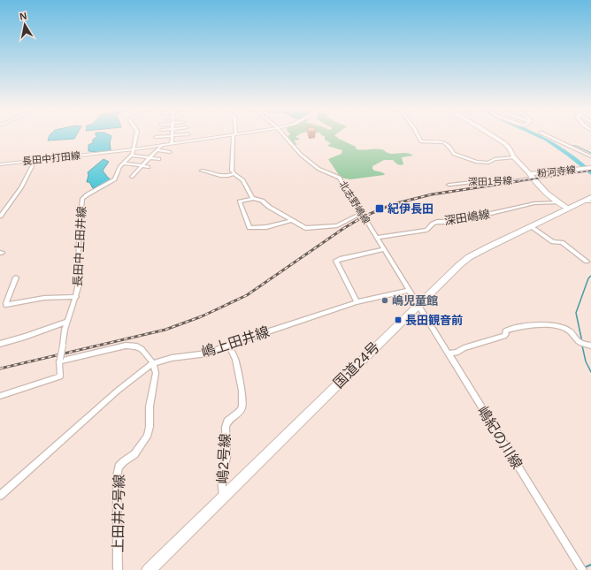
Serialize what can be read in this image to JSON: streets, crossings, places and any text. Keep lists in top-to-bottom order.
{
  "streets": {
    "highway": ["国道24号"],
    "main road": ["粉河寺線"],
    "street": [
      "長田中打田線",
      "深田1号線",
      "北志野嶋線",
      "深田嶋線",
      "長田中上田井線",
      "嶋上田井線",
      "嶋紀の川線",
      "嶋2号線",
      "上田井2号線"
    ]
  },
  "crossings": [
    ["粉河寺線", "深田1号線"],
    ["粉河寺線", "深田嶋線"],
    ["粉河寺線", "国道24号"],
    ["北志野嶋線", "深田嶋線"],
    ["北志野嶋線", "嶋上田井線"],
    ["北志野嶋線", "国道24号"],
    ["北志野嶋線", "嶋紀の川線"],
    ["深田嶋線", "国道24号"],
    ["嶋上田井線", "嶋2号線"],
    ["嶋上田井線", "上田井2号線"],
    ["国道24号", "嶋紀の川線"],
    ["国道24号", "嶋2号線"]
  ],
  "places": {
    "transit": ["紀伊長田", "長田観音前"],
    "other": ["嶋児童館"]
  },
  "north": "top"
}
